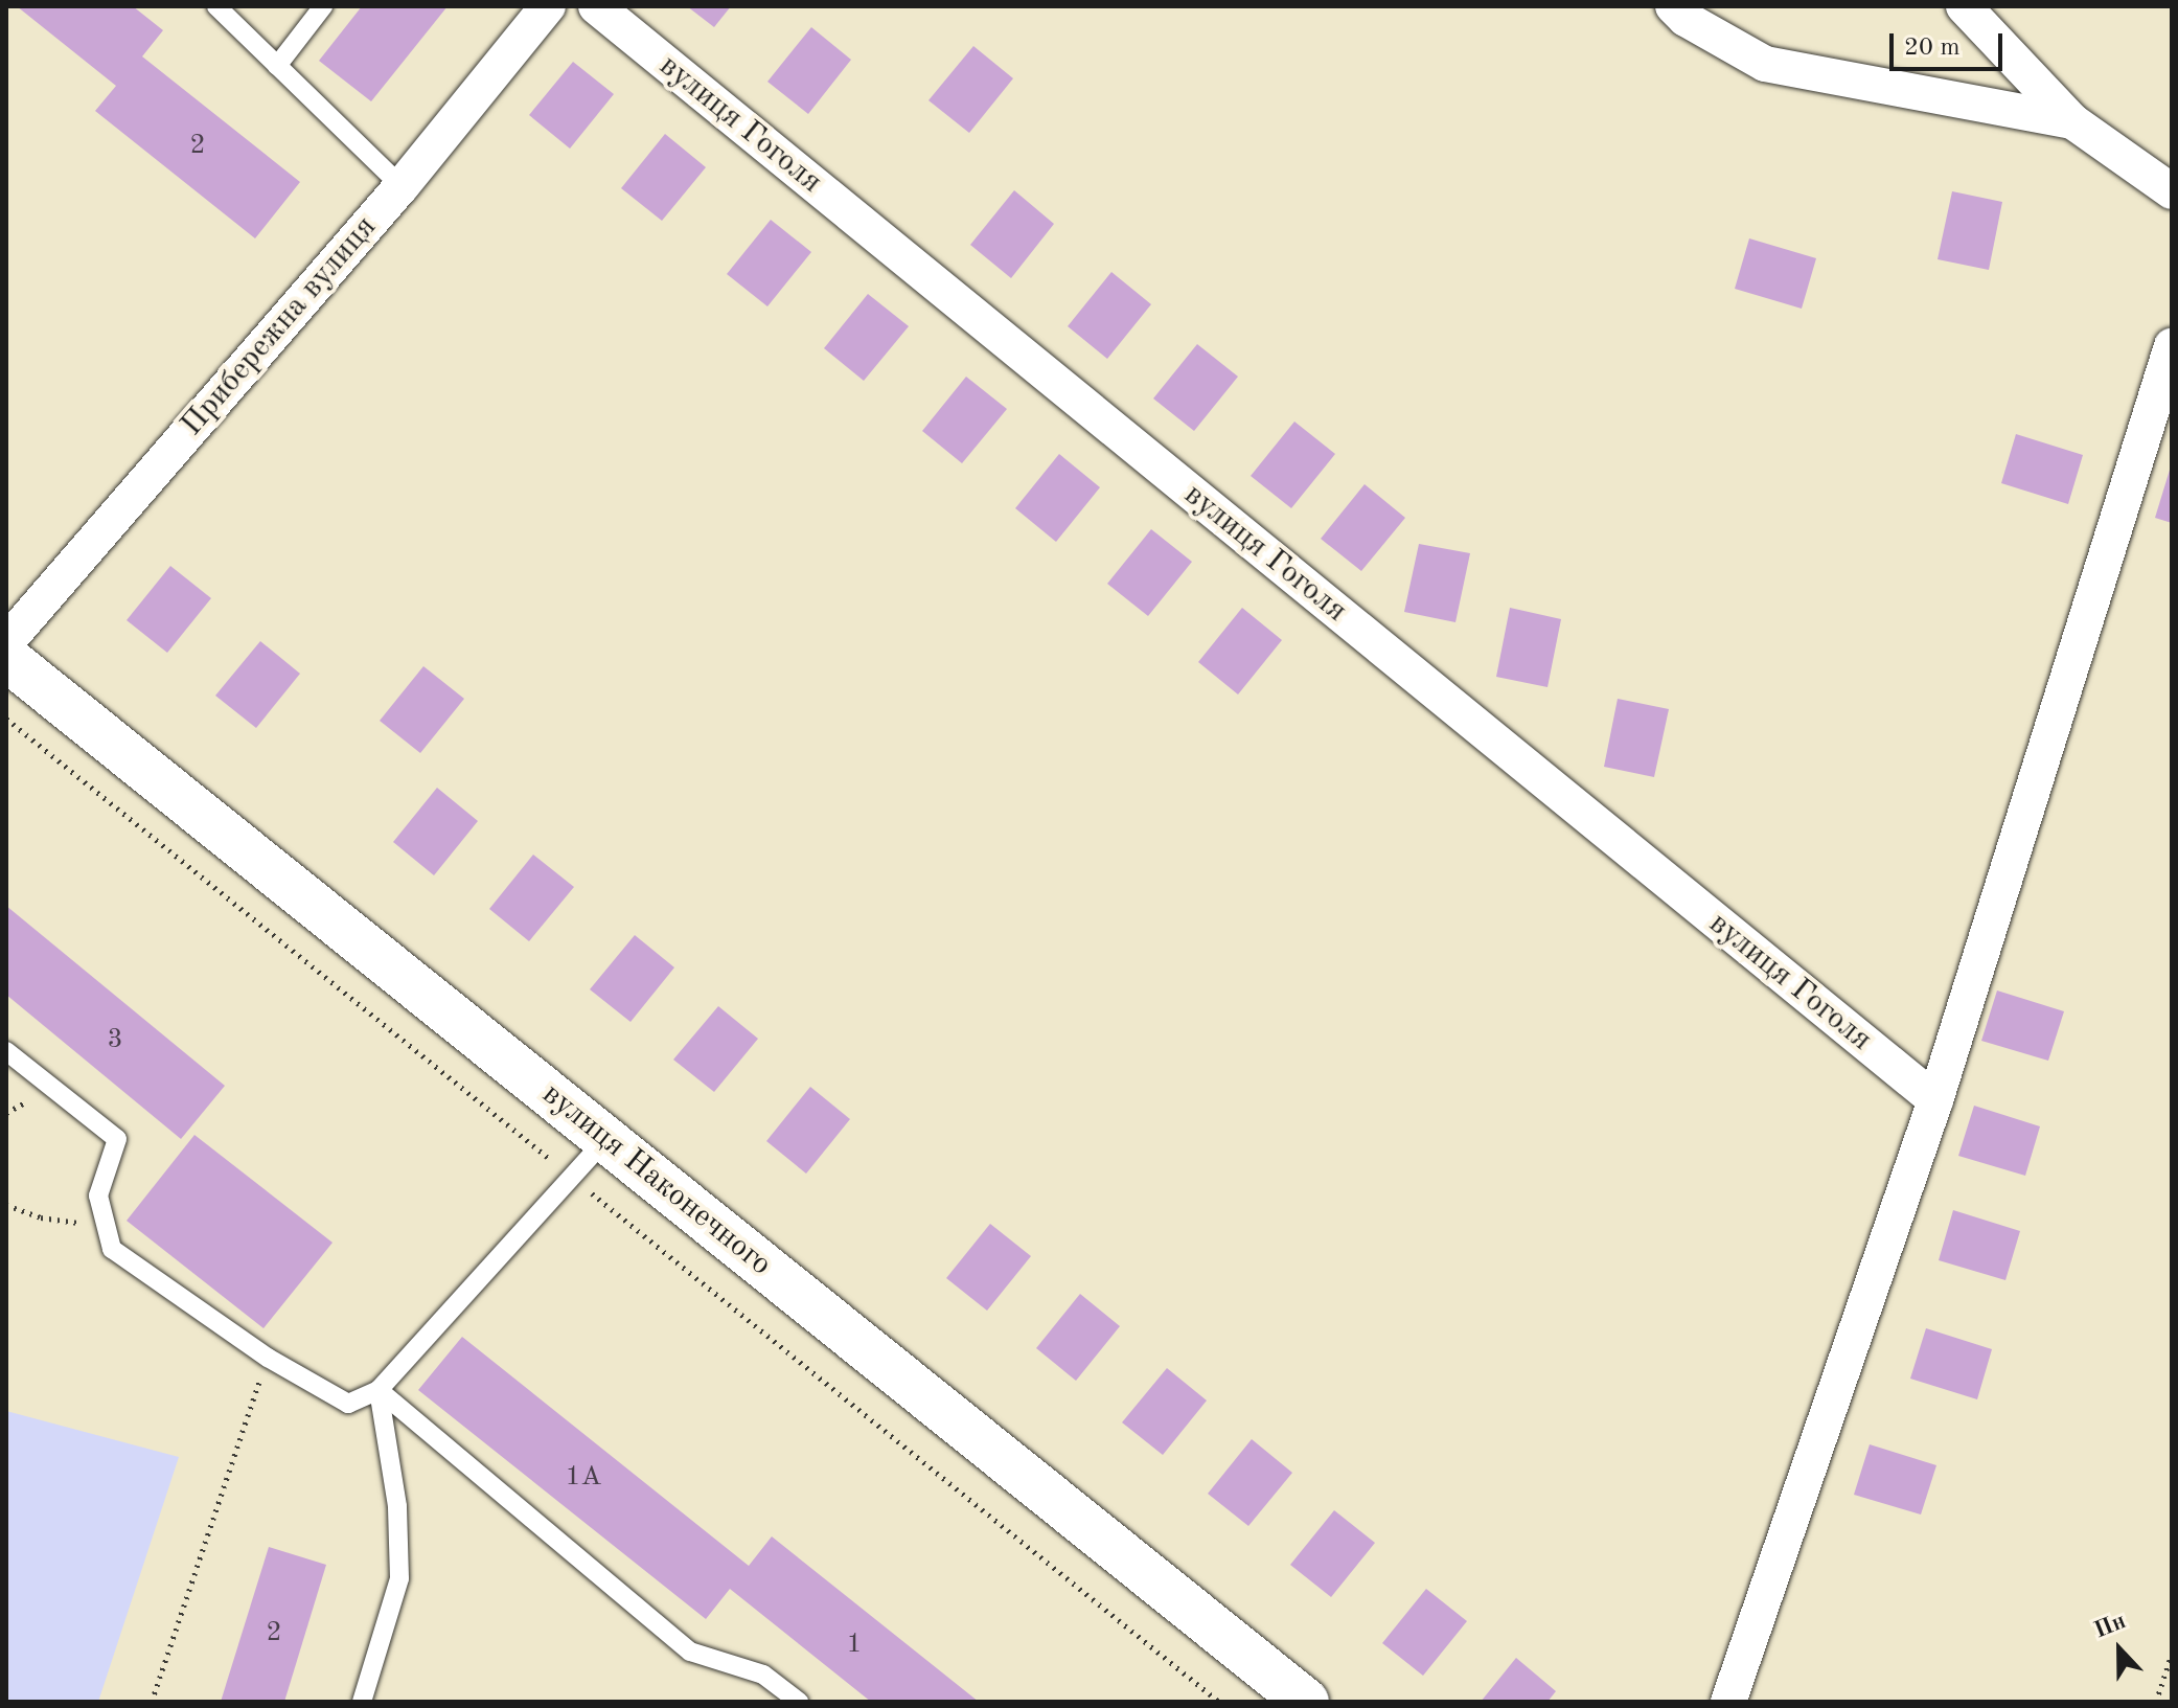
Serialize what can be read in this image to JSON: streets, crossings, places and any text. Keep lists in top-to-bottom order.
{
  "streets": {
    "street": ["вулиця Гоголя", "Прибережна вулиця", "вулиця Наконечного"]
  },
  "house_numbers": [
    "2",
    "3",
    "1А",
    "2",
    "1"
  ],
  "scale_bar": "20 m",
  "north": "top"
}
